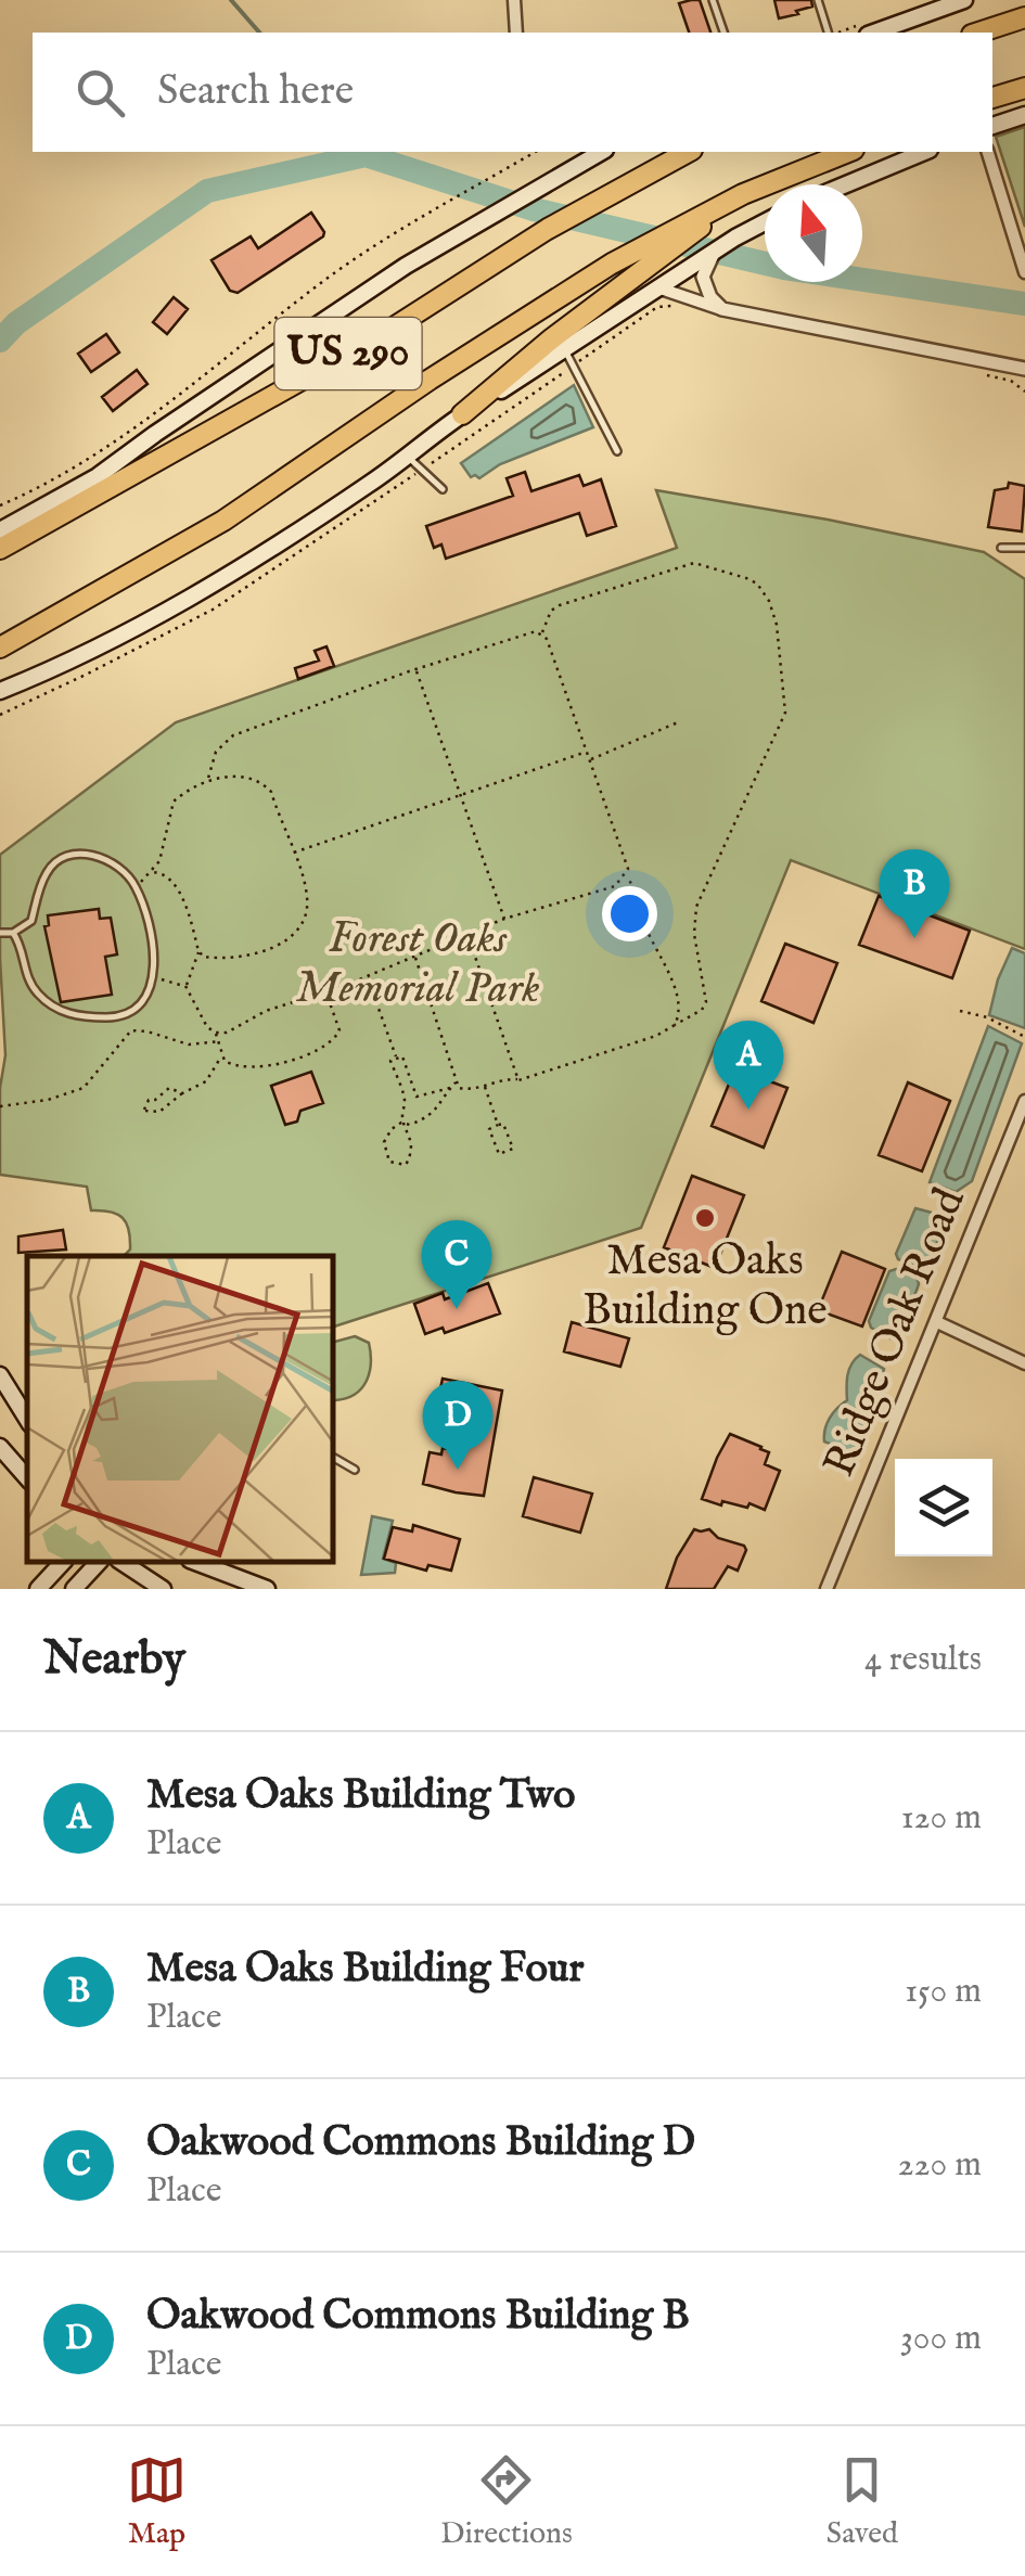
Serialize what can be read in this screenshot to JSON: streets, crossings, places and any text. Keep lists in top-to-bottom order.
{
  "streets": {
    "highway": ["US 290"],
    "street": ["Ridge Oak Road"]
  },
  "parks": ["Forest Oaks Memorial Park"],
  "places": ["Mesa Oaks Building One"],
  "north": "top",
  "page": {
    "search": "Search here",
    "pins": [
      "B",
      "A",
      "C",
      "D"
    ],
    "heading": ["Nearby", "4 results"],
    "list": [
      {
        "mark": "A",
        "name": "Mesa Oaks Building Two",
        "note": "Place",
        "value": "120 m"
      },
      {
        "mark": "B",
        "name": "Mesa Oaks Building Four",
        "note": "Place",
        "value": "150 m"
      },
      {
        "mark": "C",
        "name": "Oakwood Commons Building D",
        "note": "Place",
        "value": "220 m"
      },
      {
        "mark": "D",
        "name": "Oakwood Commons Building B",
        "note": "Place",
        "value": "300 m"
      }
    ],
    "nav": ["Map", "Directions", "Saved"]
  }
}
